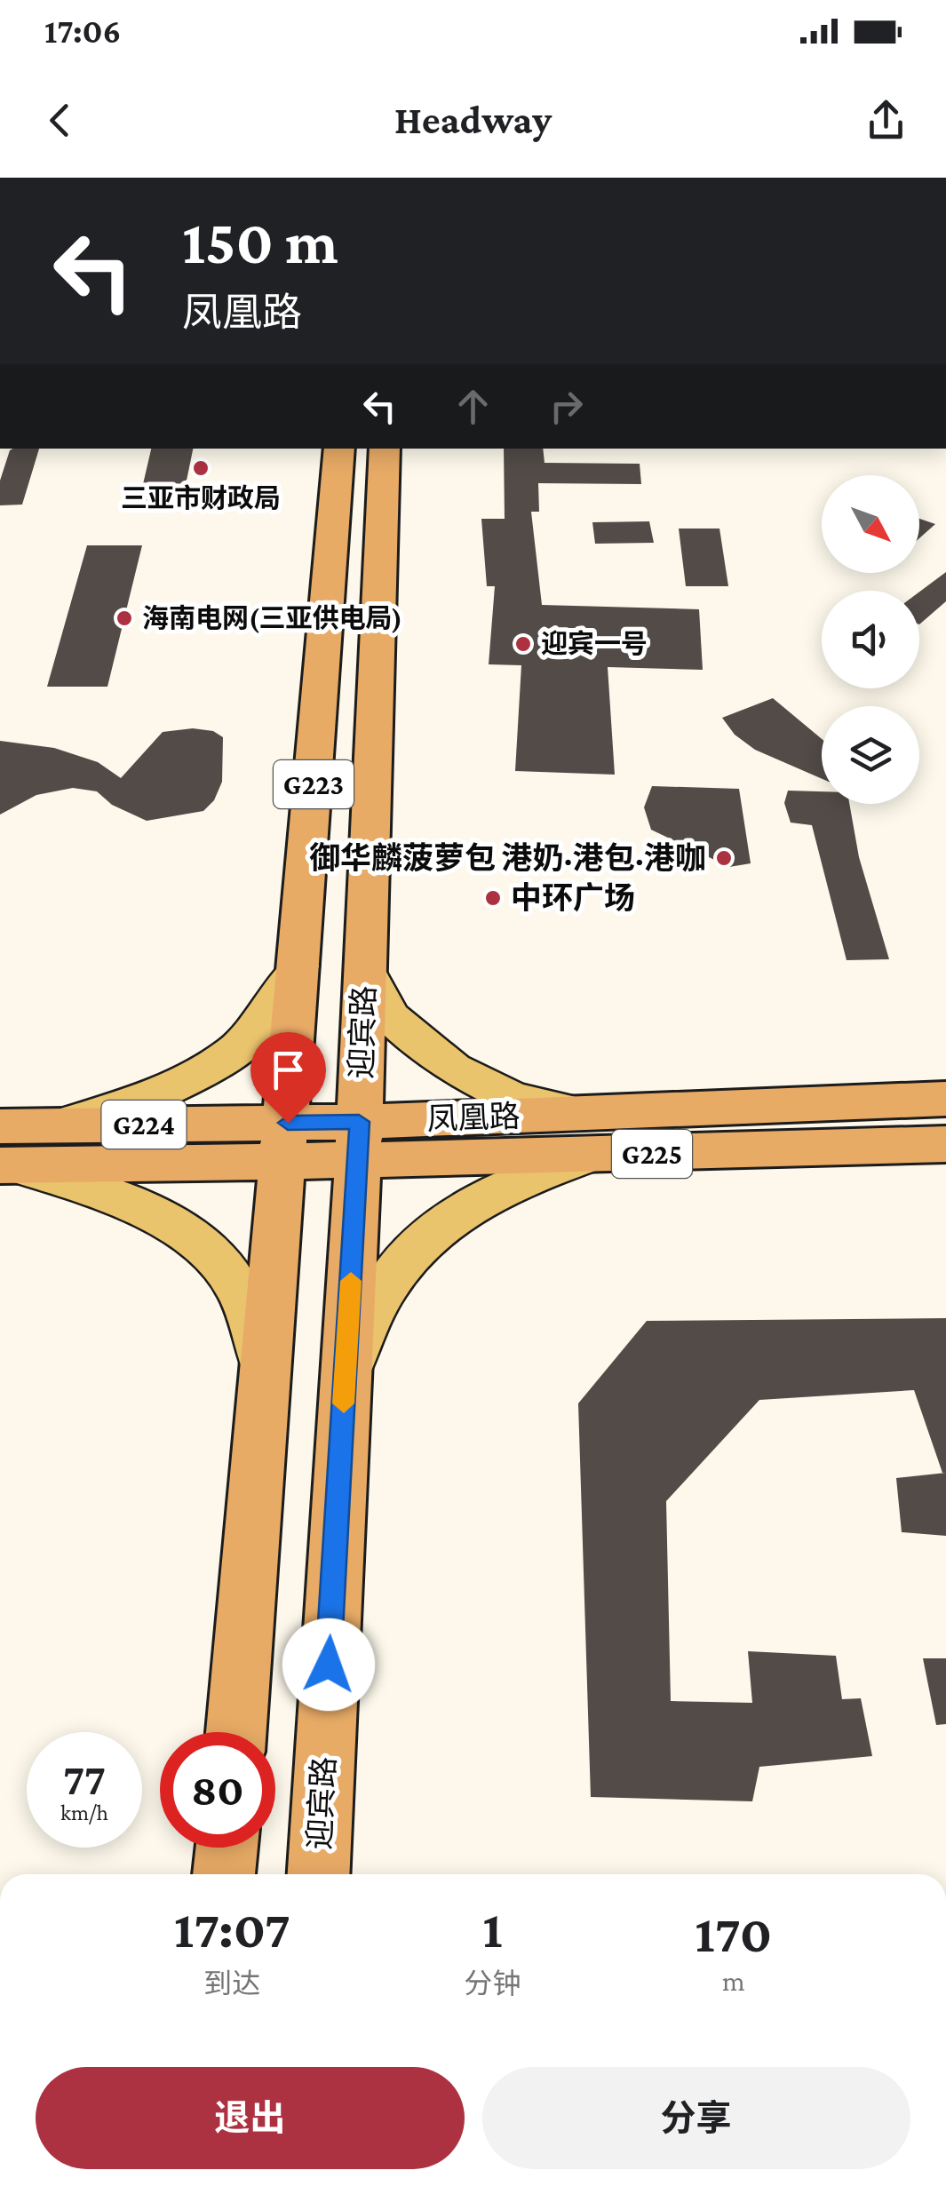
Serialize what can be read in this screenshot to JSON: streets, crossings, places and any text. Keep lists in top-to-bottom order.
{
  "streets": {
    "highway": [
      "G223",
      "迎宾路",
      "凤凰路",
      "G224",
      "G225"
    ]
  },
  "crossings": [
    ["G223", "凤凰路"],
    ["迎宾路", "凤凰路"]
  ],
  "places": [
    "三亚市财政局",
    "海南电网(三亚供电局)",
    "迎宾一号",
    "御华麟菠萝包 港奶·港包·港咖",
    "中环广场"
  ],
  "north": "bottom right",
  "page": {
    "status": "17:06",
    "header": "Headway",
    "turn": ["150 m", "凤凰路"],
    "speed": "77 km/h",
    "limit": "80",
    "eta": [
      "17:07",
      "到达",
      "1",
      "分钟",
      "170",
      "m"
    ],
    "buttons": ["退出", "分享"]
  }
}
